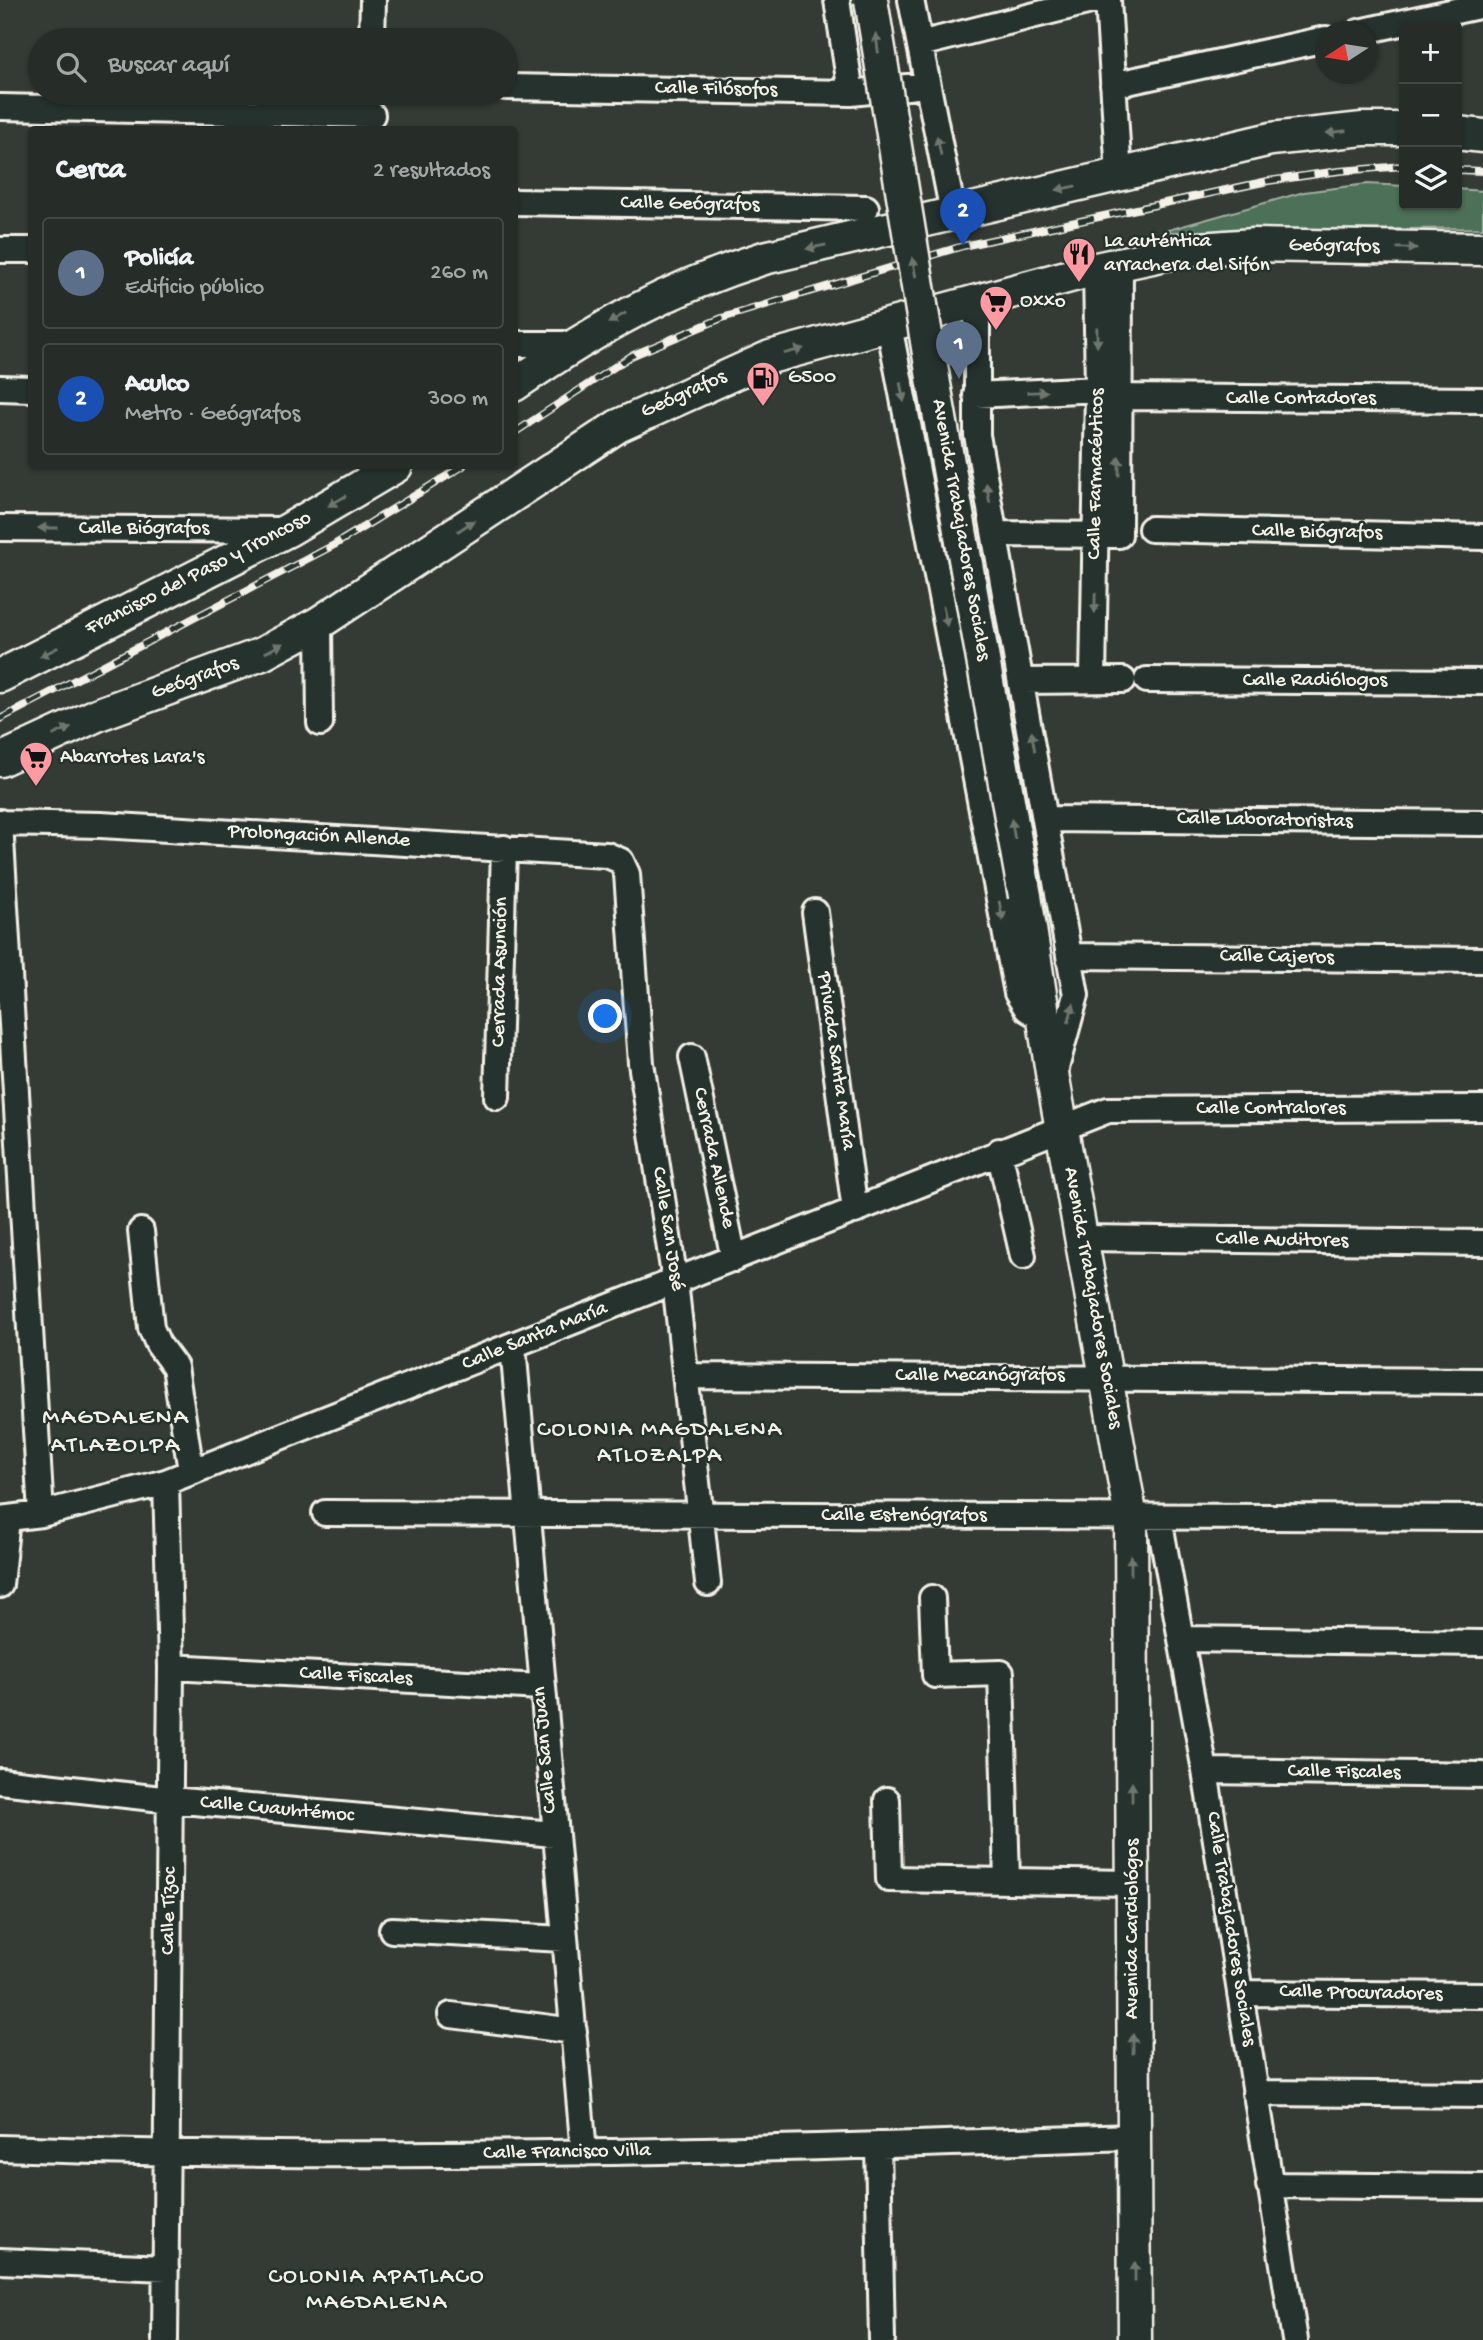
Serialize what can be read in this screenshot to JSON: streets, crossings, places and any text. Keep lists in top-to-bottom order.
{
  "streets": {
    "main road": [
      "Geógrafos",
      "Avenida Trabajadores Sociales",
      "Francisco del Paso y Troncoso",
      "Avenida Cardiológos"
    ],
    "street": [
      "Calle Filósofos",
      "Calle Geógrafos",
      "Calle Contadores",
      "Calle Farmacéuticos",
      "Calle Biógrafos",
      "Calle Radiólogos",
      "Calle Laboratoristas",
      "Prolongación Allende",
      "Calle Cajeros",
      "Cerrada Asunción",
      "Privada Santa María",
      "Calle Contralores",
      "Cerrada Allende",
      "Calle San José",
      "Calle Auditores",
      "Calle Santa María",
      "Calle Mecanógrafos",
      "Calle Estenógrafos",
      "Calle Fiscales",
      "Calle San Juan",
      "Calle Cuauhtémoc",
      "Calle Tízoc",
      "Calle Trabajadores Sociales",
      "Calle Procuradores",
      "Calle Francisco Villa"
    ]
  },
  "crossings": [
    ["Geógrafos", "Calle Farmacéuticos"],
    ["Geógrafos", "Avenida Trabajadores Sociales"],
    ["Calle Contadores", "Calle Farmacéuticos"],
    ["Calle Contadores", "Avenida Trabajadores Sociales"],
    ["Calle Farmacéuticos", "Calle Radiólogos"],
    ["Calle Biógrafos", "Francisco del Paso y Troncoso"],
    ["Avenida Trabajadores Sociales", "Calle Radiólogos"],
    ["Avenida Trabajadores Sociales", "Calle Laboratoristas"],
    ["Avenida Trabajadores Sociales", "Calle Cajeros"],
    ["Avenida Trabajadores Sociales", "Calle Contralores"],
    ["Avenida Trabajadores Sociales", "Calle Auditores"],
    ["Avenida Trabajadores Sociales", "Calle Santa María"],
    ["Avenida Trabajadores Sociales", "Calle Mecanógrafos"],
    ["Avenida Trabajadores Sociales", "Calle Estenógrafos"],
    ["Avenida Trabajadores Sociales", "Avenida Cardiológos"],
    ["Avenida Trabajadores Sociales", "Calle Trabajadores Sociales"],
    ["Prolongación Allende", "Cerrada Asunción"],
    ["Prolongación Allende", "Calle San José"],
    ["Privada Santa María", "Calle Santa María"],
    ["Calle Contralores", "Calle Santa María"],
    ["Cerrada Allende", "Calle Santa María"],
    ["Calle San José", "Calle Santa María"],
    ["Calle San José", "Calle Mecanógrafos"],
    ["Calle San José", "Calle Estenógrafos"],
    ["Calle Santa María", "Calle San Juan"],
    ["Calle Santa María", "Calle Tízoc"],
    ["Calle Estenógrafos", "Calle San Juan"],
    ["Calle Estenógrafos", "Avenida Cardiológos"],
    ["Calle Estenógrafos", "Calle Trabajadores Sociales"],
    ["Calle Fiscales", "Calle San Juan"],
    ["Calle Fiscales", "Calle Tízoc"],
    ["Calle Fiscales", "Calle Trabajadores Sociales"],
    ["Calle San Juan", "Calle Cuauhtémoc"],
    ["Calle San Juan", "Calle Francisco Villa"],
    ["Calle Cuauhtémoc", "Calle Tízoc"],
    ["Calle Tízoc", "Calle Francisco Villa"],
    ["Avenida Cardiológos", "Calle Trabajadores Sociales"],
    ["Avenida Cardiológos", "Calle Francisco Villa"],
    ["Calle Trabajadores Sociales", "Calle Procuradores"]
  ],
  "one_way": ["Calle Biógrafos", "Francisco del Paso y Troncoso", "Avenida Cardiológos"],
  "districts": ["MAGDALENA ATLAZOLPA", "COLONIA MAGDALENA ATLOZALPA", "COLONIA APATLACO MAGDALENA"],
  "places": {
    "restaurant": ["La auténtica arrachera del Sifón"],
    "supermarket": ["Oxxo", "Abarrotes Lara's"],
    "fuel station": ["G500"]
  },
  "north": "left",
  "page": {
    "map_buttons": ["+", "−"],
    "search": "Buscar aquí",
    "heading": ["Cerca", "2 resultados"],
    "pins": ["2", "1"],
    "list": [
      {
        "mark": "1",
        "name": "Policía",
        "note": "Edificio público",
        "value": "260 m"
      },
      {
        "mark": "2",
        "name": "Aculco",
        "note": "Metro · Geógrafos",
        "value": "300 m"
      }
    ]
  }
}
